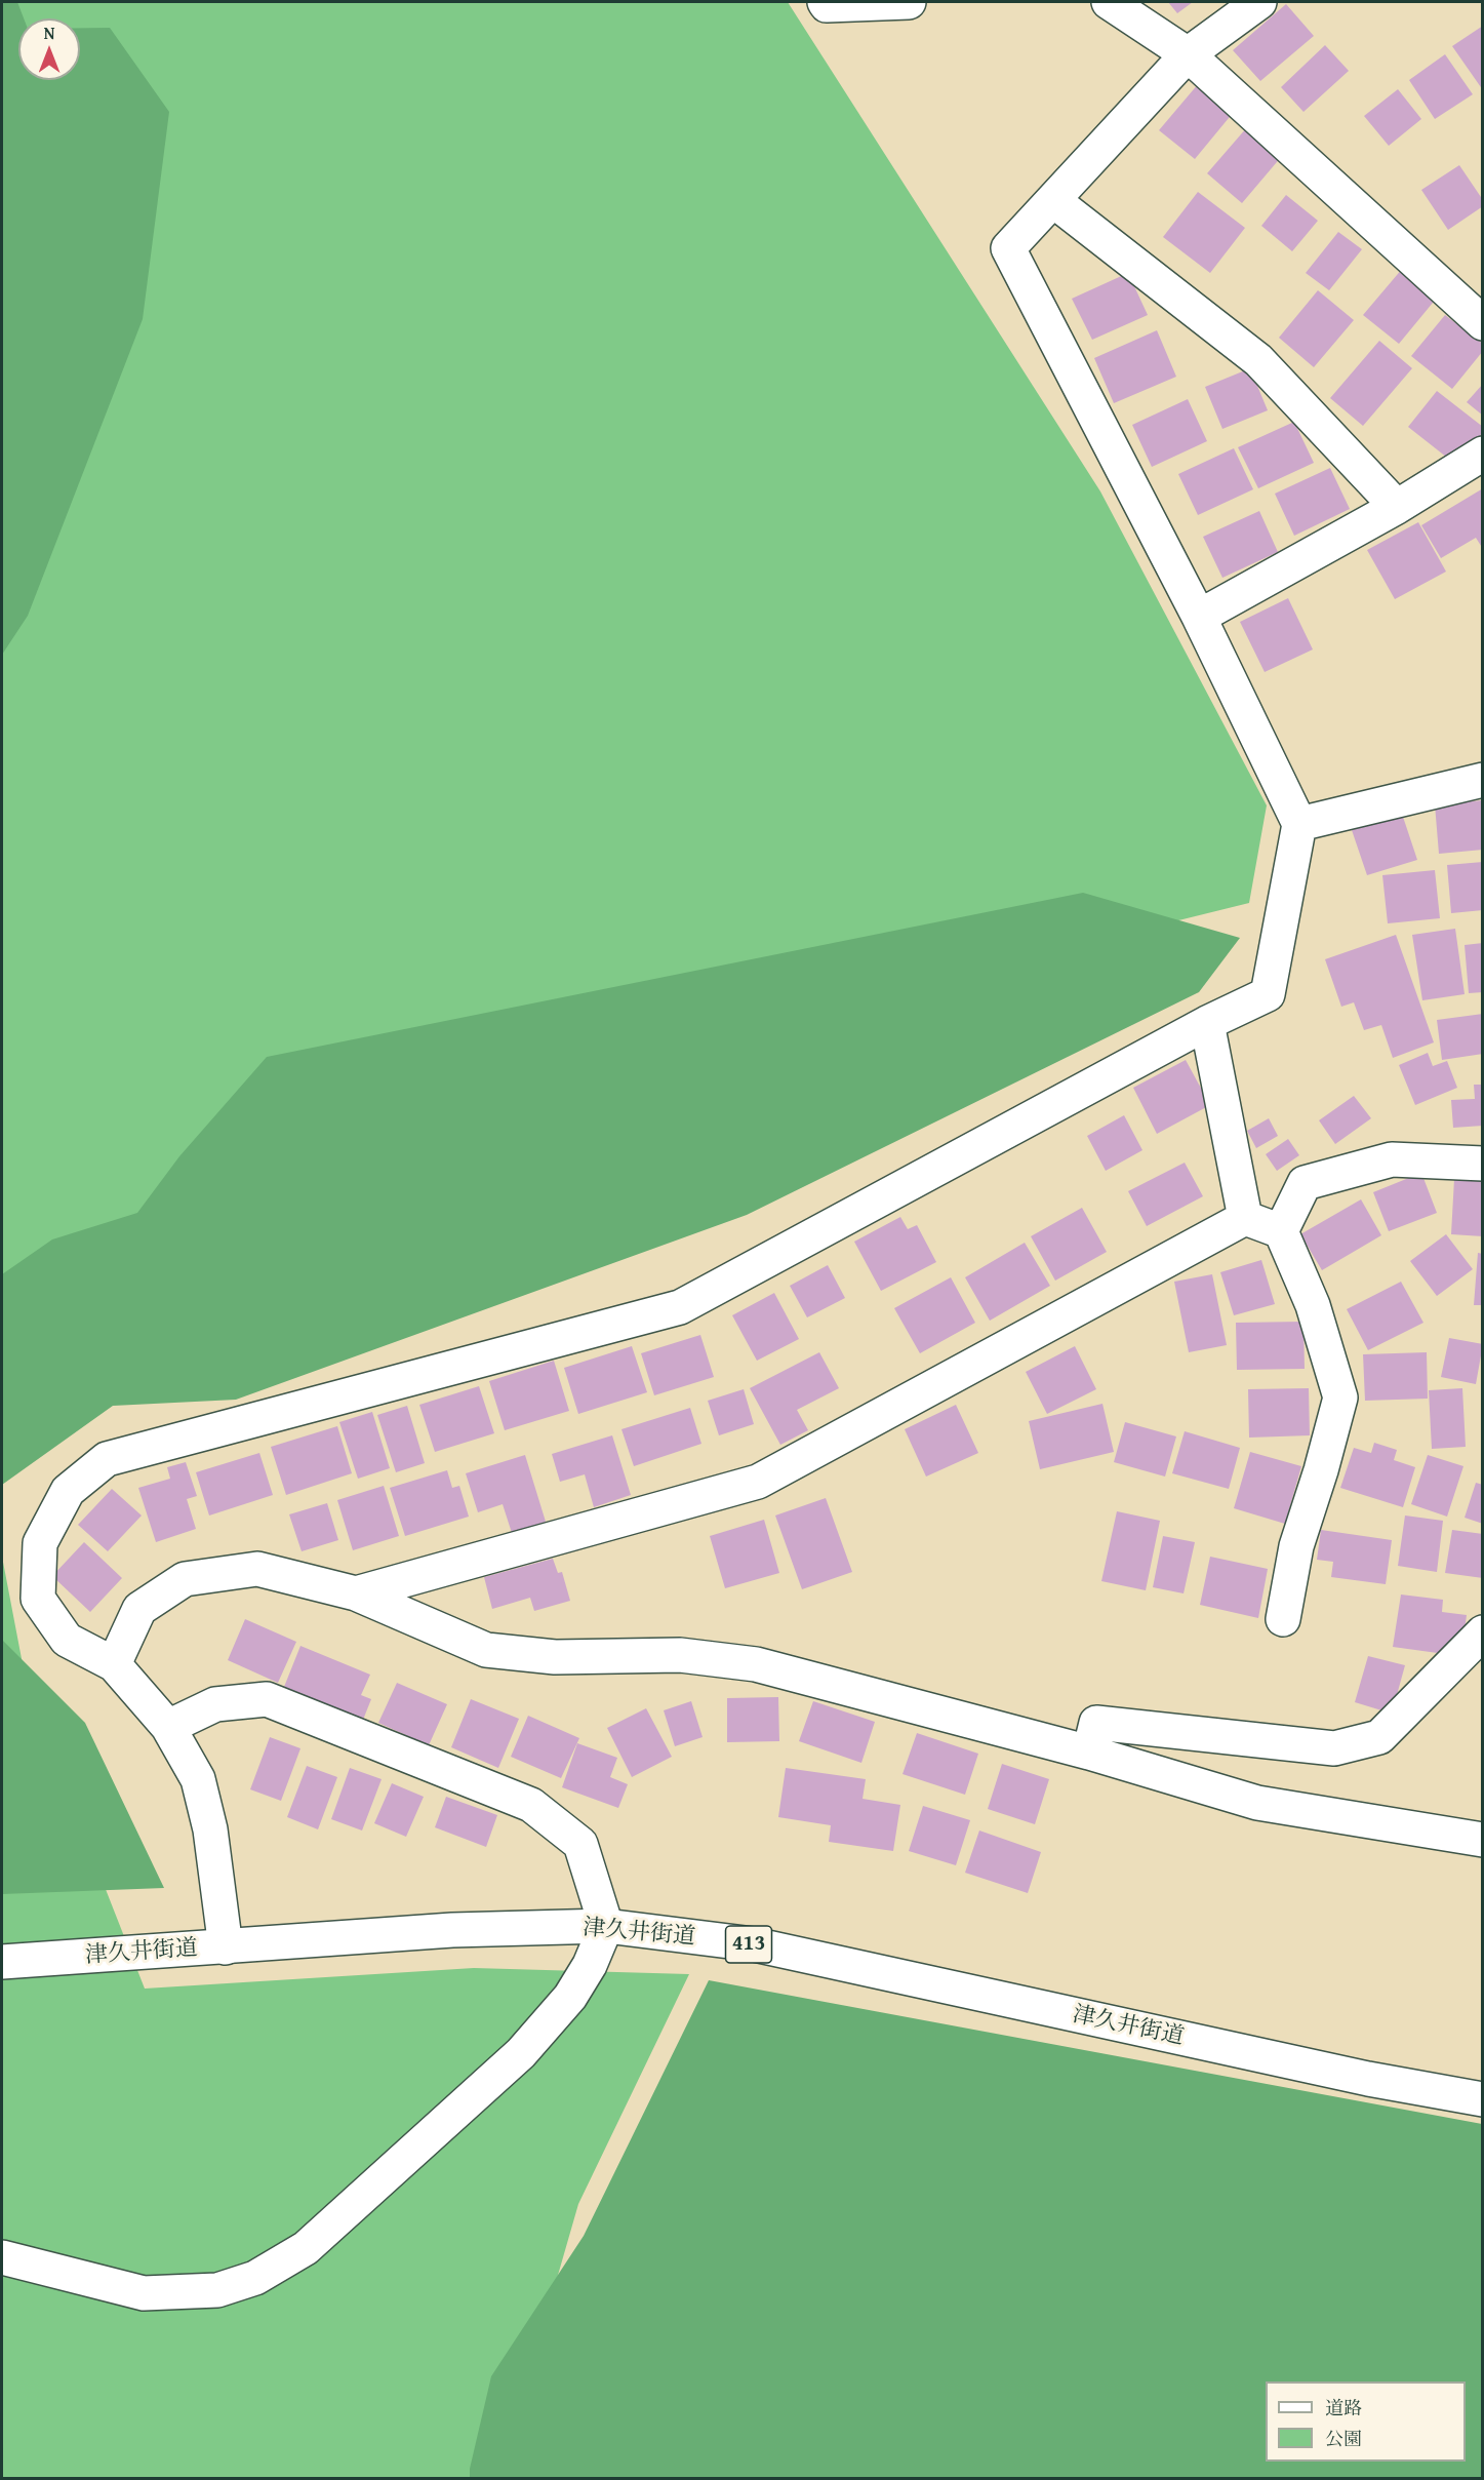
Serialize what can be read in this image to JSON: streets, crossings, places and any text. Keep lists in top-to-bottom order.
{
  "streets": {
    "main road": ["津久井街道", "413"]
  },
  "legend": ["道路", "公園"],
  "north": "top"
}
